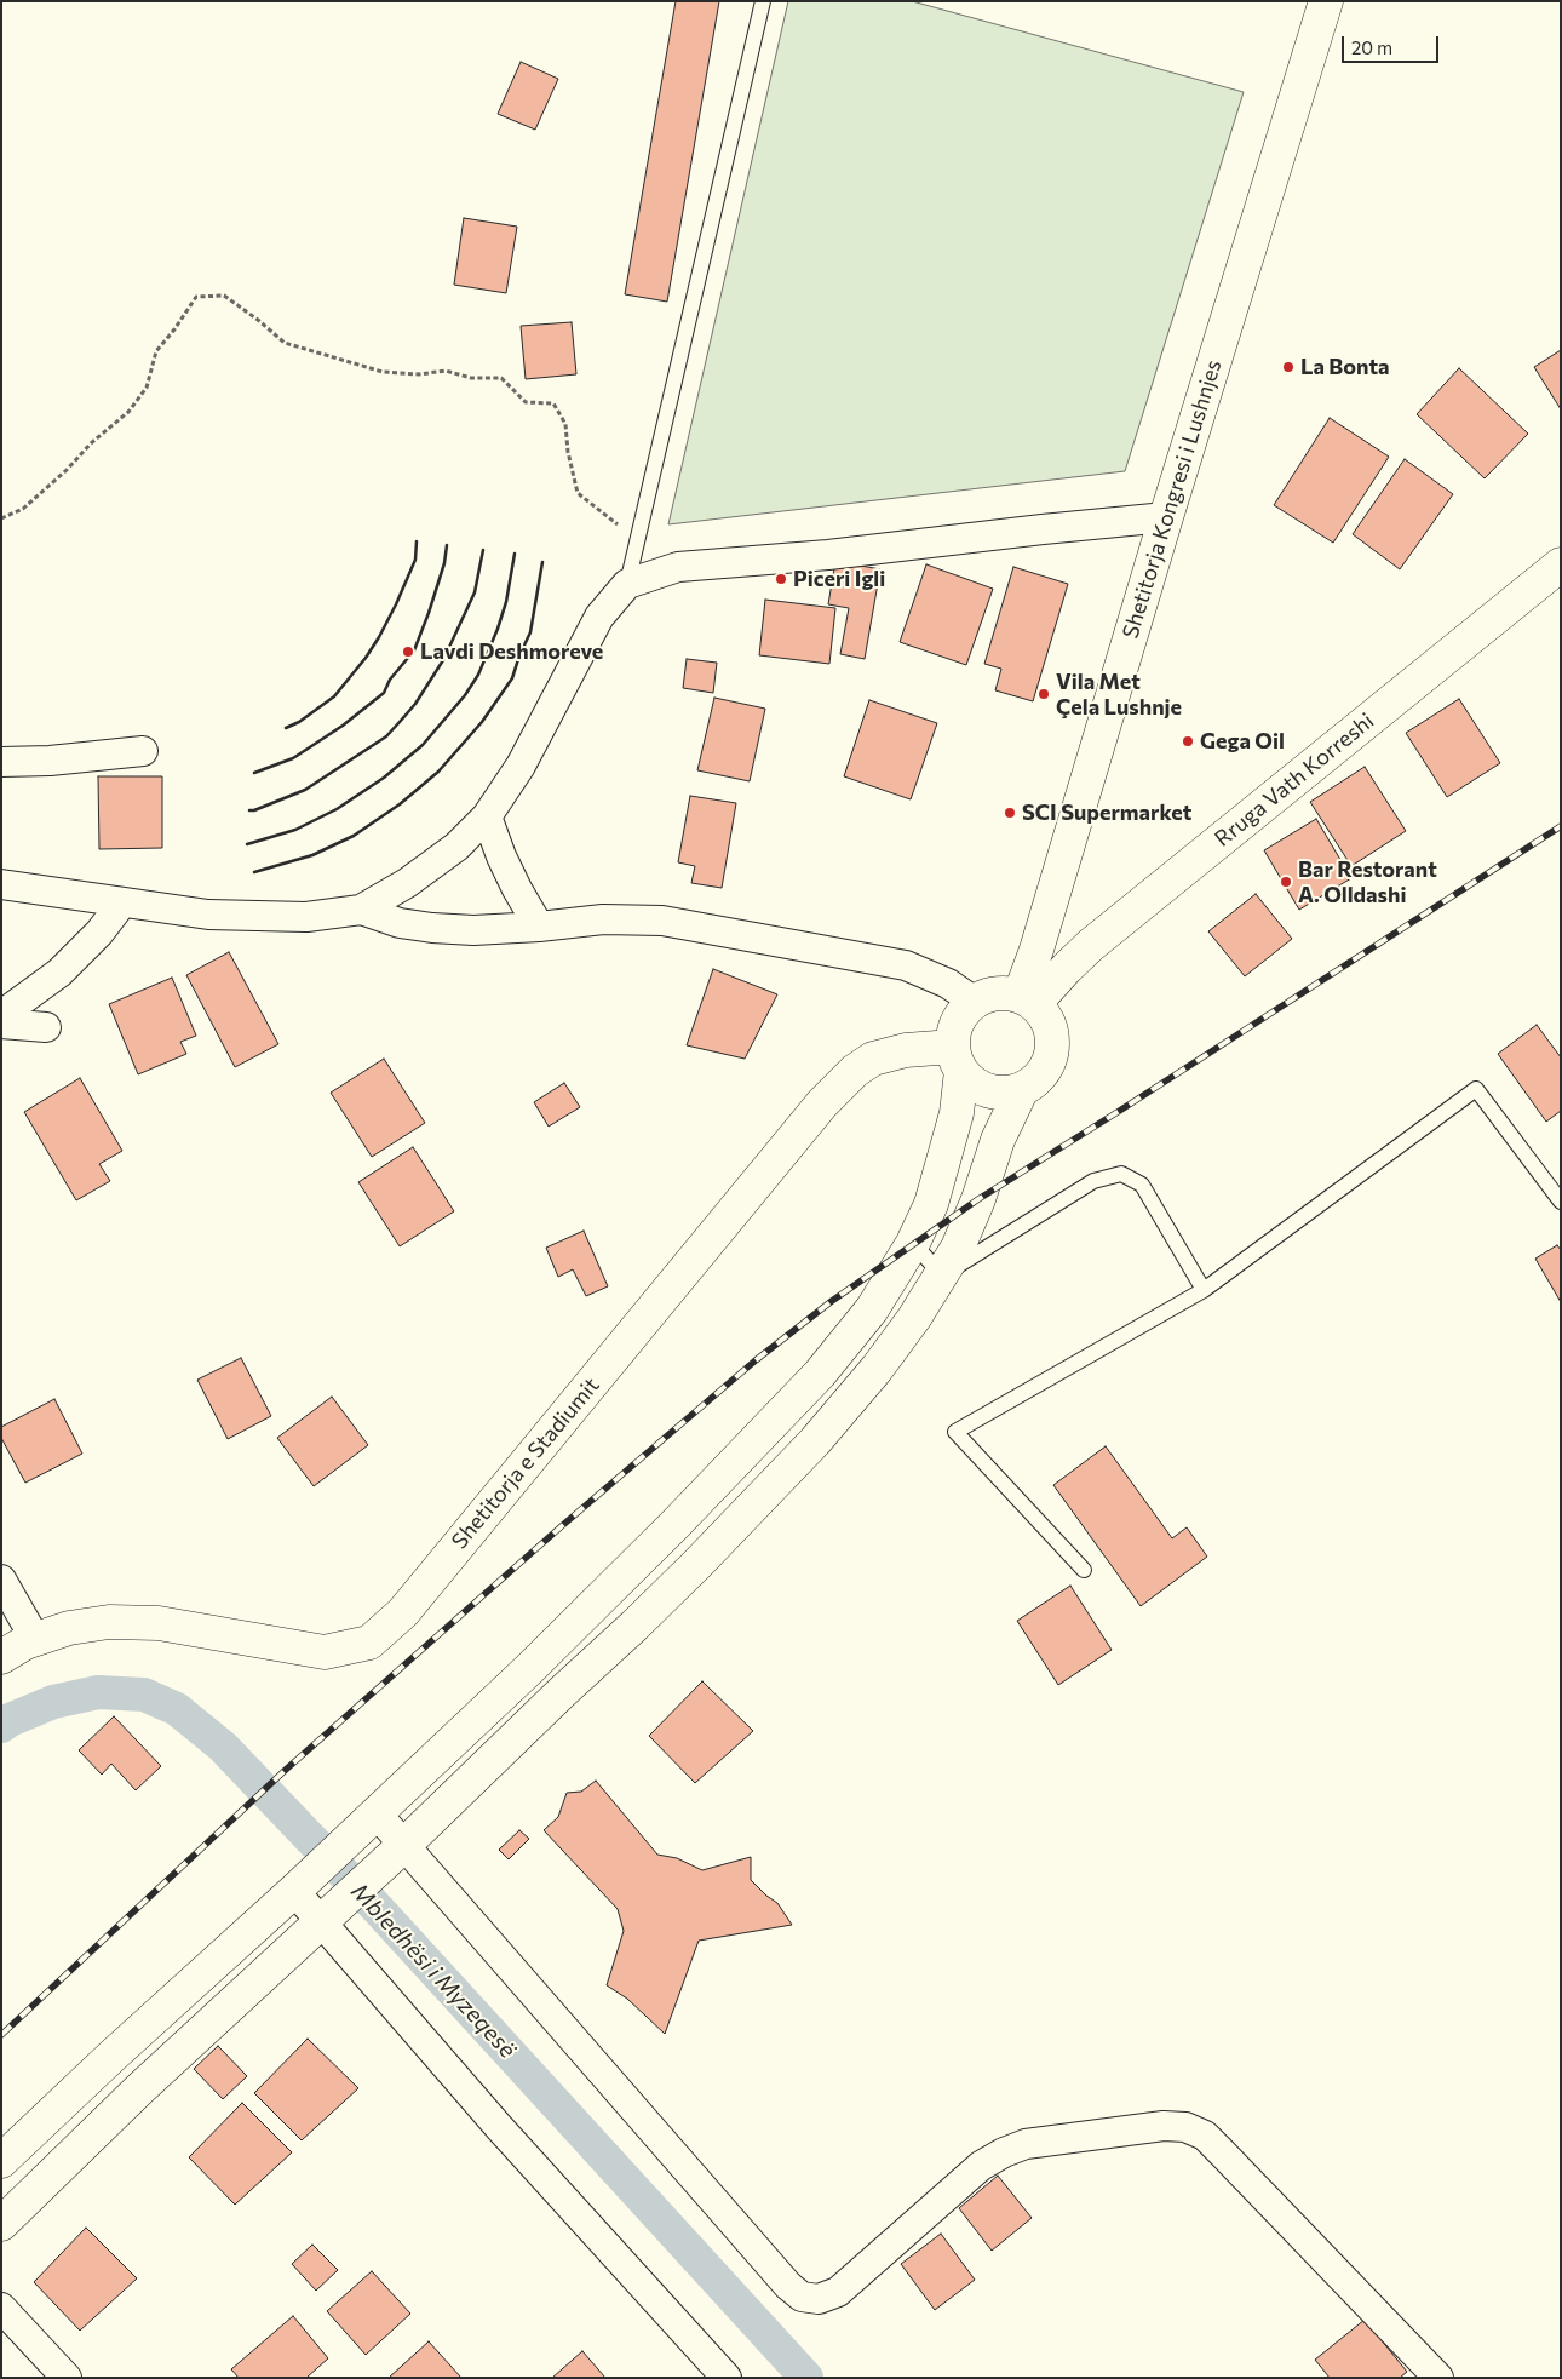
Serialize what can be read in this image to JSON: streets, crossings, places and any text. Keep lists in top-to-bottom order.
{
  "streets": {
    "main road": ["Shetitorja Kongresi i Lushnjes", "Rruga Vath Korreshi", "Shetitorja e Stadiumit"]
  },
  "crossings": [
    ["Shetitorja Kongresi i Lushnjes", "Rruga Vath Korreshi"],
    ["Shetitorja Kongresi i Lushnjes", "Shetitorja e Stadiumit"],
    ["Rruga Vath Korreshi", "Shetitorja e Stadiumit"]
  ],
  "water": ["Mbledhësi i Myzeqesë"],
  "places": [
    "La Bonta",
    "Piceri Igli",
    "Lavdi Deshmoreve",
    "Vila Met Çela Lushnje",
    "Gega Oil",
    "SCI Supermarket",
    "Bar Restorant A. Olldashi"
  ],
  "scale_bar": "20 m"
}
